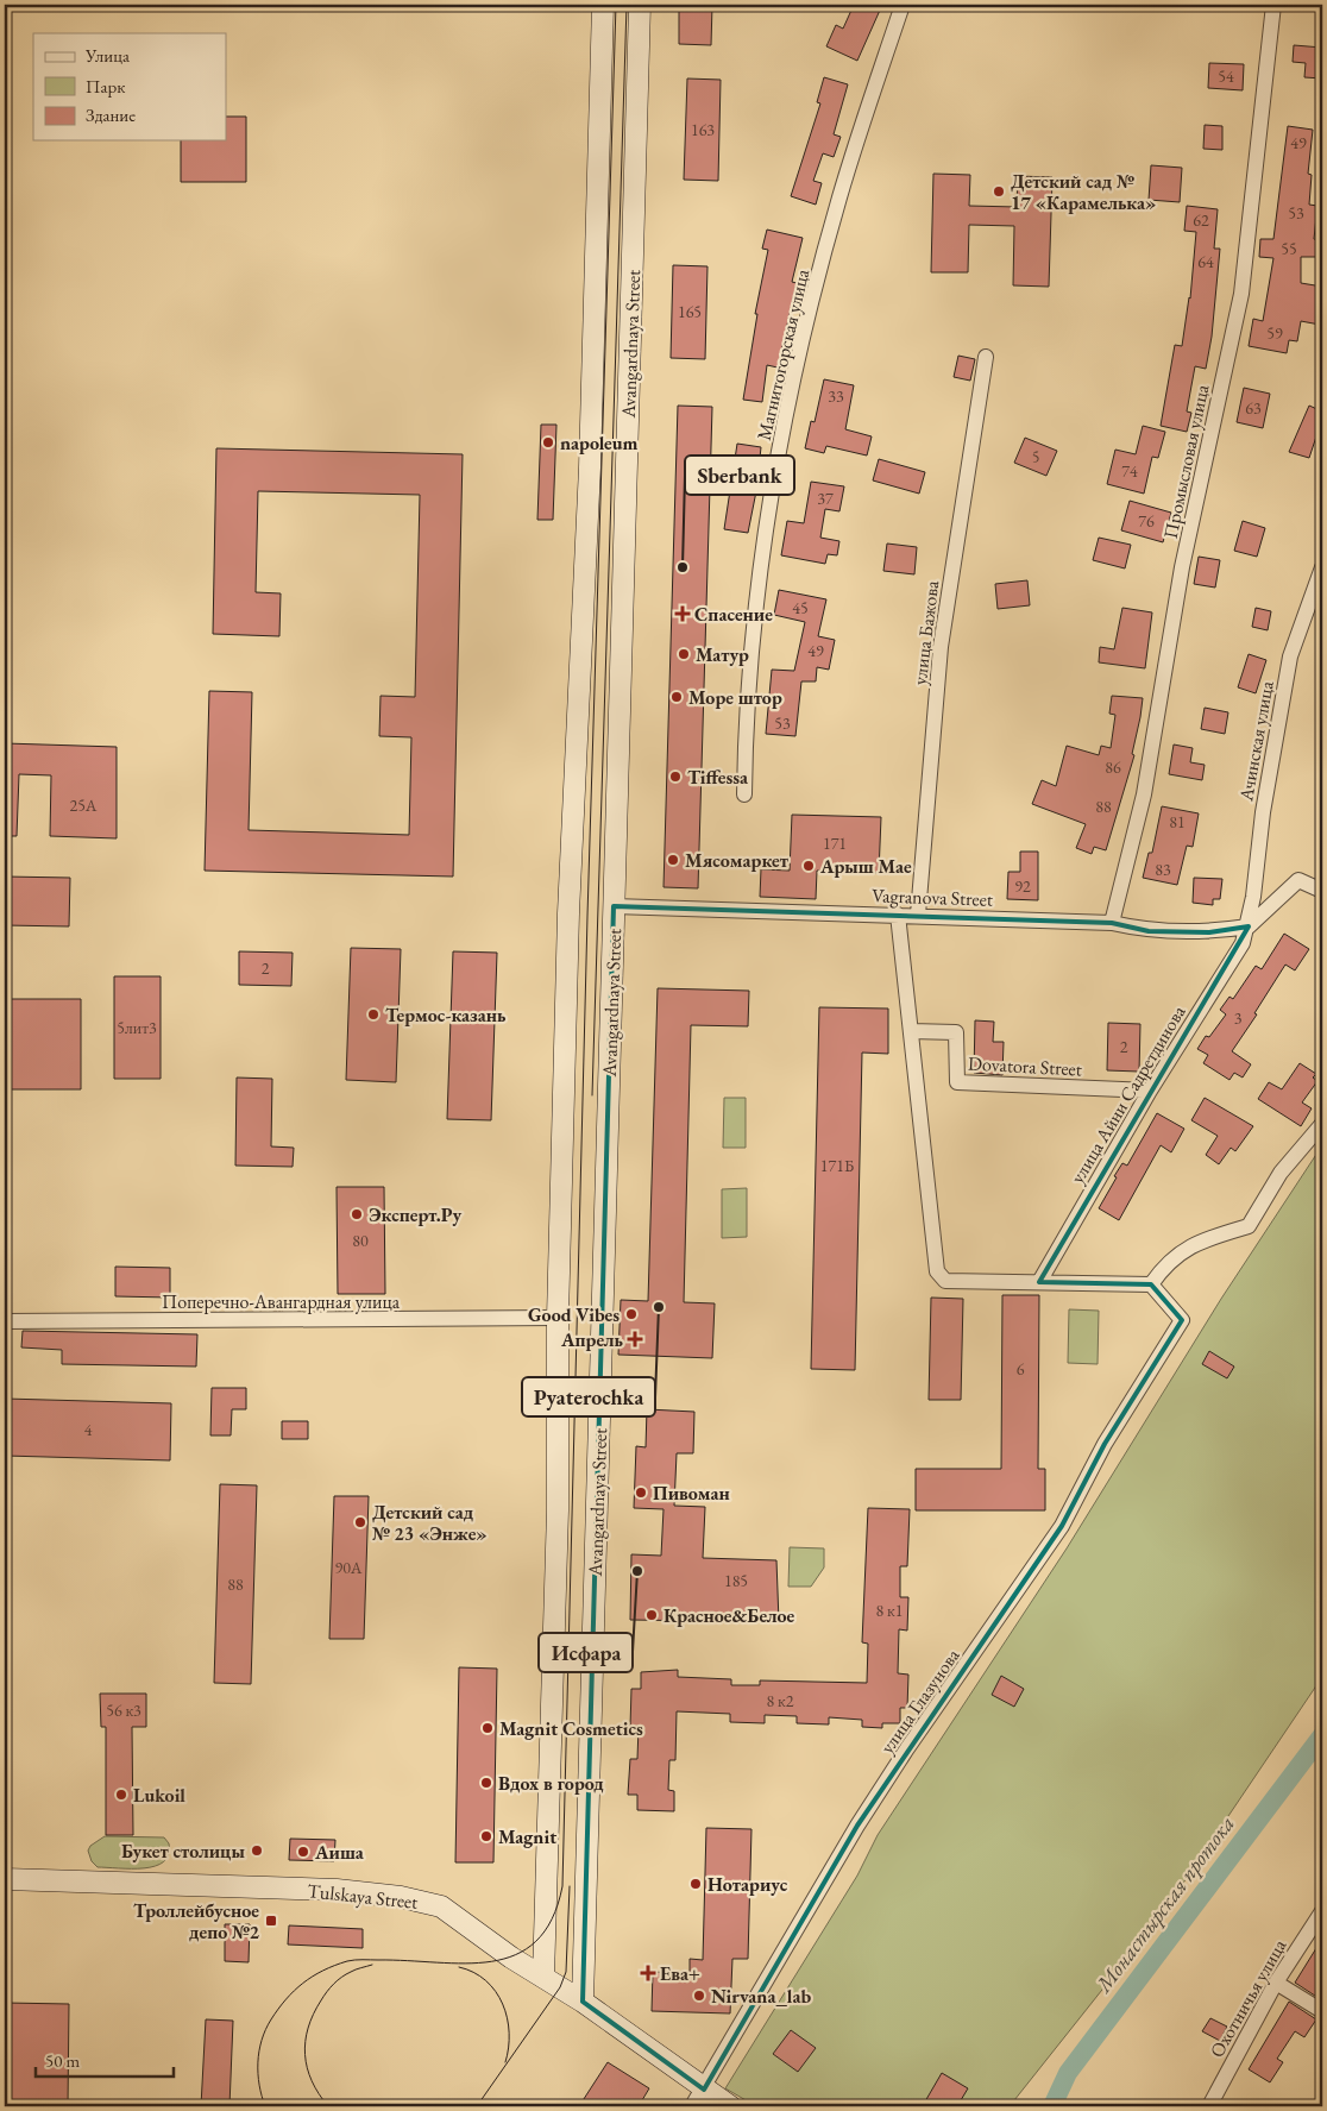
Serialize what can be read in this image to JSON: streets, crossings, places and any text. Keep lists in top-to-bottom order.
{
  "streets": {
    "main road": ["Avangardnaya Street", "Tulskaya Street"],
    "street": [
      "Магнитогорская улица",
      "Промысловая улица",
      "улица Бажова",
      "Ачинская улица",
      "Vagranova Street",
      "Dovatora Street",
      "улица Айни Садретдинова",
      "Поперечно-Авангардная улица",
      "улица Глазунова",
      "Охотничья улица"
    ]
  },
  "crossings": [
    ["Avangardnaya Street", "Vagranova Street"],
    ["Avangardnaya Street", "Поперечно-Авангардная улица"],
    ["Avangardnaya Street", "Tulskaya Street"],
    ["Промысловая улица", "Vagranova Street"],
    ["улица Бажова", "Vagranova Street"],
    ["Ачинская улица", "Vagranova Street"],
    ["Ачинская улица", "улица Айни Садретдинова"],
    ["Vagranova Street", "улица Айни Садретдинова"],
    ["Dovatora Street", "улица Айни Садретдинова"],
    ["улица Глазунова", "Tulskaya Street"]
  ],
  "water": ["Монастырская протока"],
  "places": {
    "other": [
      "Детский сад № 17 «Карамелька»",
      "napoleum",
      "Sberbank",
      "Матур",
      "Море штор",
      "Tiffessa",
      "Мясомаркет",
      "Арыш Мае",
      "Термос-казань",
      "Эксперт.Ру",
      "Pyaterochka",
      "Good Vibes",
      "Пивоман",
      "Детский сад № 23 «Энже»",
      "Исфара",
      "Красное&Белое",
      "Magnit Cosmetics",
      "Вдох в город",
      "Lukoil",
      "Magnit",
      "Букет столицы",
      "Аиша",
      "Нотариус",
      "Nirvana_lab"
    ],
    "health": ["Спасение", "Апрель", "Ева+"],
    "transit": ["Троллейбусное депо №2"]
  },
  "house_numbers": [
    "54",
    "163",
    "49",
    "53",
    "62",
    "55",
    "64",
    "165",
    "59",
    "33",
    "63",
    "5",
    "74",
    "37",
    "76",
    "45",
    "49",
    "53",
    "86",
    "25А",
    "88",
    "81",
    "171",
    "83",
    "92",
    "2",
    "3",
    "5лит3",
    "2",
    "171Б",
    "80",
    "6",
    "4",
    "90А",
    "185",
    "88",
    "8 к1",
    "8 к2",
    "56 к3"
  ],
  "legend": ["Улица", "Парк", "Здание"],
  "scale_bar": "50 m"
}
